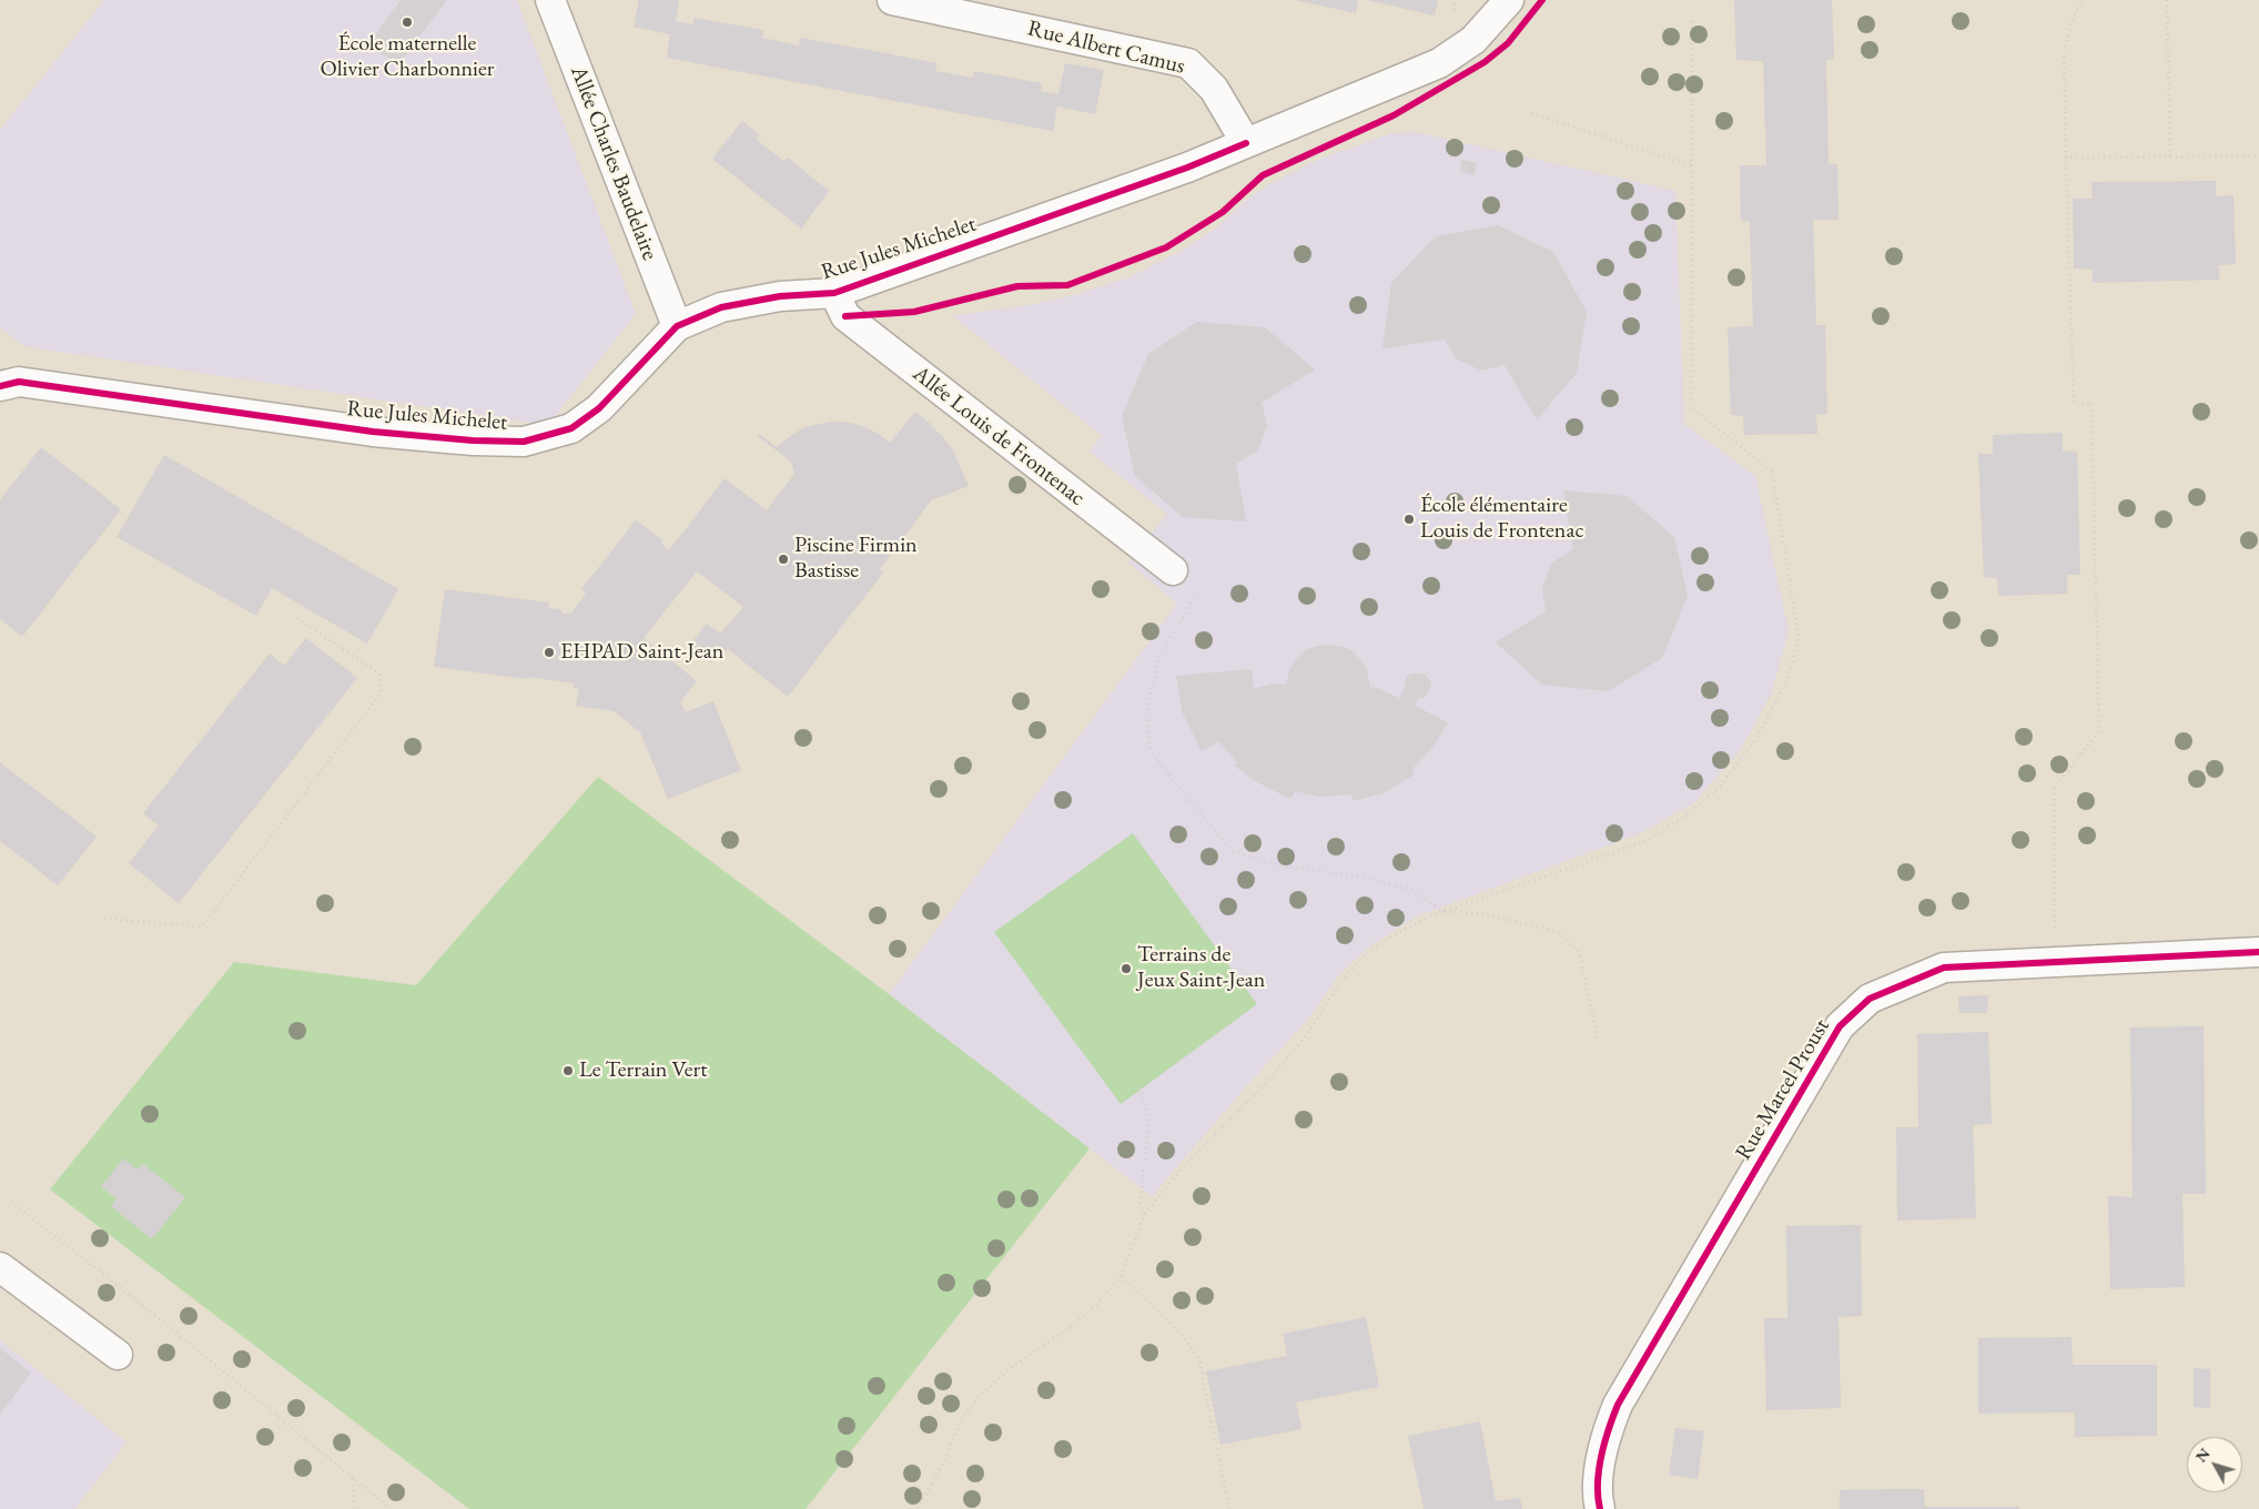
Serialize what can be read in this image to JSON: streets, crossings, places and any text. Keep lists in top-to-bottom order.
{
  "streets": {
    "street": [
      "Rue Albert Camus",
      "Allée Charles Baudelaire",
      "Rue Jules Michelet",
      "Allée Louis de Frontenac",
      "Rue Marcel Proust"
    ]
  },
  "crossings": [
    ["Rue Albert Camus", "Rue Jules Michelet"],
    ["Allée Charles Baudelaire", "Rue Jules Michelet"],
    ["Rue Jules Michelet", "Allée Louis de Frontenac"]
  ],
  "places": [
    "École maternelle Olivier Charbonnier",
    "École élémentaire Louis de Frontenac",
    "Piscine Firmin Bastisse",
    "EHPAD Saint-Jean",
    "Terrains de Jeux Saint-Jean",
    "Le Terrain Vert"
  ],
  "north": "top left"
}
